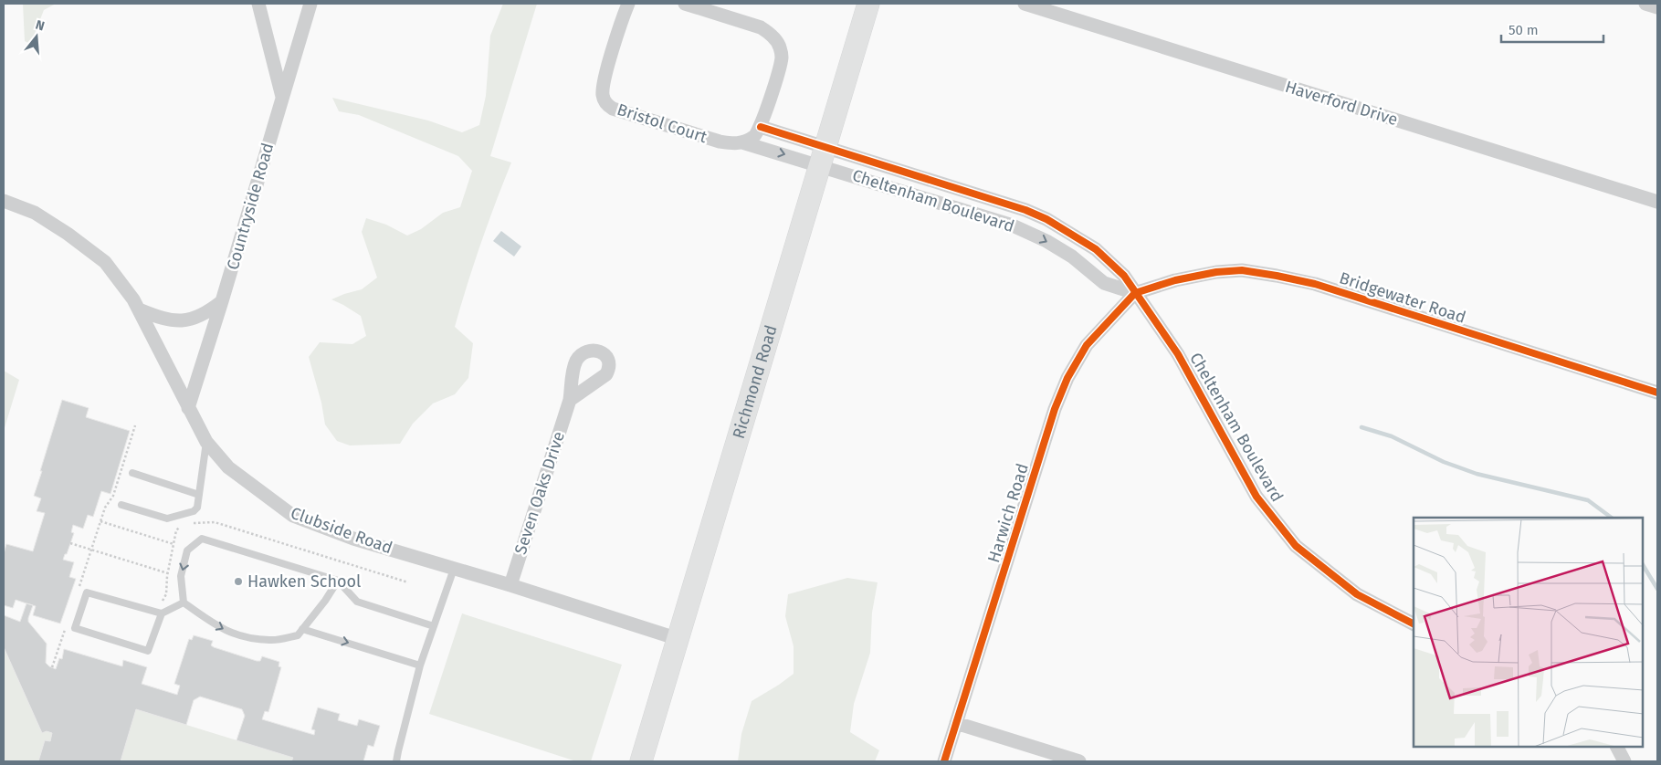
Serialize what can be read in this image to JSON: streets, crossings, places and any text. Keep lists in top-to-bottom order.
{
  "streets": {
    "main road": ["Richmond Road"],
    "street": [
      "Haverford Drive",
      "Bristol Court",
      "Cheltenham Boulevard",
      "Countryside Road",
      "Bridgewater Road",
      "Seven Oaks Drive",
      "Harwich Road",
      "Clubside Road"
    ]
  },
  "crossings": [
    ["Bristol Court", "Cheltenham Boulevard"],
    ["Bristol Court", "Richmond Road"],
    ["Cheltenham Boulevard", "Bridgewater Road"],
    ["Cheltenham Boulevard", "Richmond Road"],
    ["Cheltenham Boulevard", "Harwich Road"],
    ["Countryside Road", "Clubside Road"],
    ["Bridgewater Road", "Harwich Road"],
    ["Richmond Road", "Clubside Road"],
    ["Seven Oaks Drive", "Clubside Road"]
  ],
  "places": ["Hawken School"],
  "scale_bar": "50 m",
  "north": "top"
}
